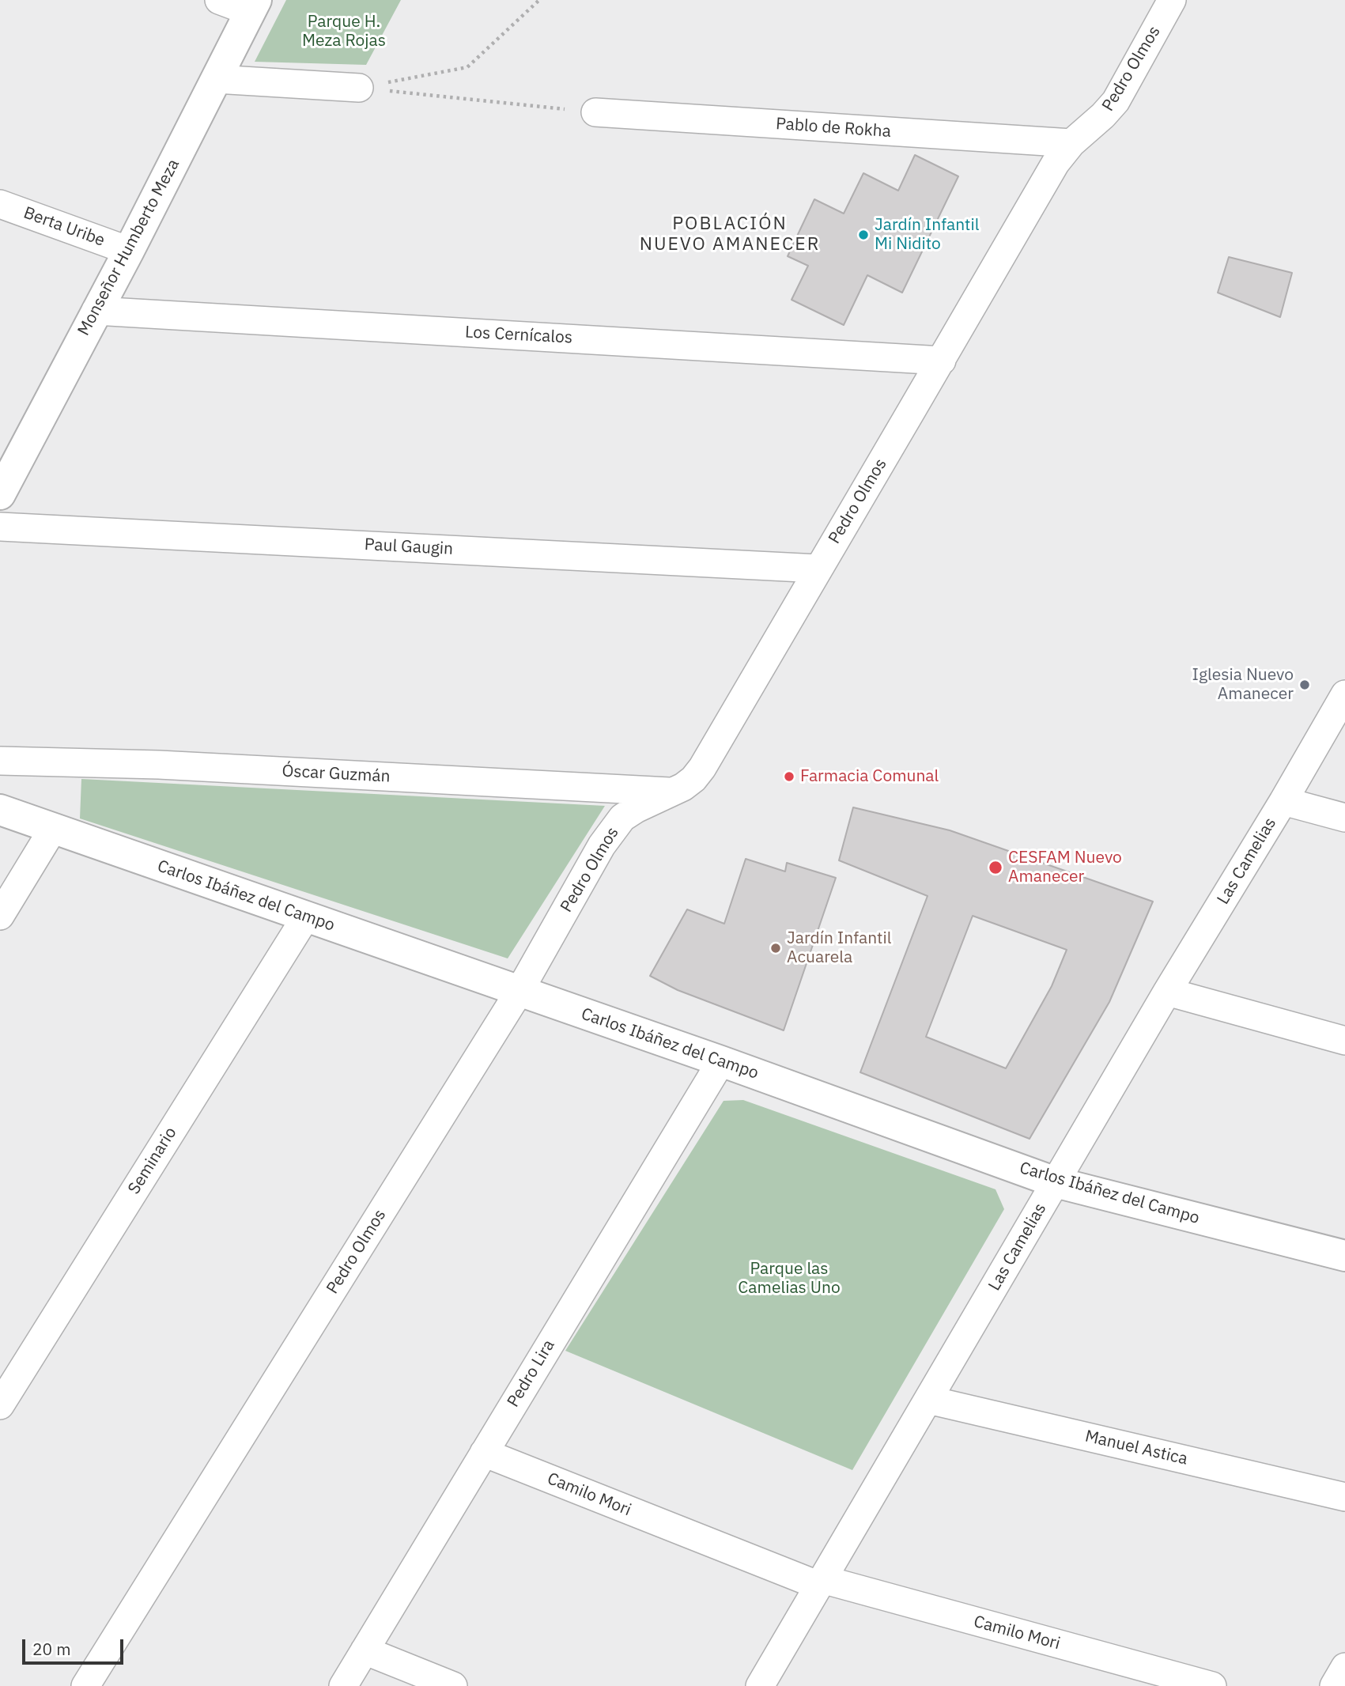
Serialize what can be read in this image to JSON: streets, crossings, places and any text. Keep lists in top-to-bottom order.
{
  "streets": {
    "street": [
      "Pedro Olmos",
      "Pablo de Rokha",
      "Berta Uribe",
      "Monseñor Humberto Meza",
      "Los Cernícalos",
      "Paul Gaugin",
      "Óscar Guzmán",
      "Las Camelias",
      "Carlos Ibáñez del Campo",
      "Seminario",
      "Pedro Lira",
      "Manuel Astica",
      "Camilo Mori"
    ]
  },
  "crossings": [
    ["Pedro Olmos", "Pablo de Rokha"],
    ["Pedro Olmos", "Los Cernícalos"],
    ["Pedro Olmos", "Paul Gaugin"],
    ["Pedro Olmos", "Óscar Guzmán"],
    ["Pedro Olmos", "Carlos Ibáñez del Campo"],
    ["Berta Uribe", "Monseñor Humberto Meza"],
    ["Monseñor Humberto Meza", "Los Cernícalos"],
    ["Las Camelias", "Carlos Ibáñez del Campo"],
    ["Las Camelias", "Manuel Astica"],
    ["Las Camelias", "Camilo Mori"],
    ["Carlos Ibáñez del Campo", "Seminario"],
    ["Carlos Ibáñez del Campo", "Pedro Lira"],
    ["Pedro Lira", "Camilo Mori"]
  ],
  "districts": ["POBLACIÓN NUEVO AMANECER"],
  "parks": ["Parque H. Meza Rojas", "Parque las Camelias Uno"],
  "places": [
    "Jardín Infantil Mi Nidito",
    "Iglesia Nuevo Amanecer",
    "Farmacia Comunal",
    "CESFAM Nuevo Amanecer",
    "Jardín Infantil Acuarela"
  ],
  "scale_bar": "20 m"
}
